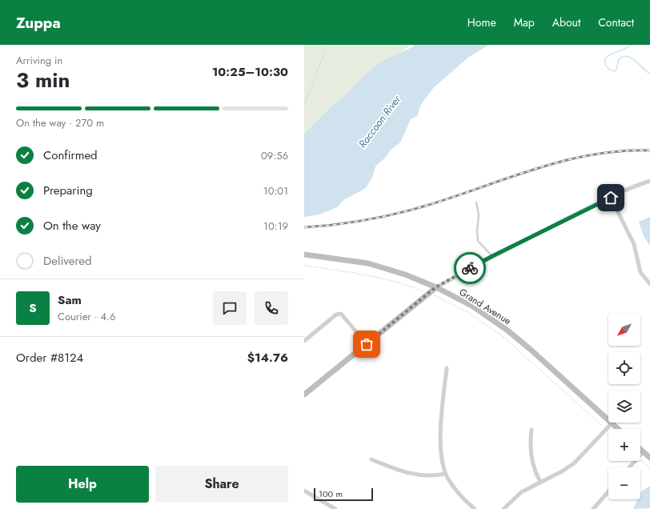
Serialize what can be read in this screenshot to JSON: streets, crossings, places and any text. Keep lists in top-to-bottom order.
{
  "streets": {
    "main road": ["Grand Avenue"]
  },
  "water": ["Raccoon River"],
  "scale_bar": "100 m",
  "north": "bottom left",
  "page": {
    "header": "Zuppa",
    "nav": [
      "Home",
      "Map",
      "About",
      "Contact"
    ],
    "heading": ["3 min", "Arriving in", "10:25–10:30"],
    "panel": [
      "Sam",
      "Courier · 4.6",
      "Order #8124",
      "$14.76"
    ],
    "bar": "On the way · 270 m",
    "list": [
      ["Confirmed", "09:56"],
      ["Preparing", "10:01"],
      ["On the way", "10:19"],
      "Delivered"
    ],
    "round": "S",
    "map_buttons": ["+", "−"],
    "buttons": ["Help", "Share"],
    "scale": "100 m"
  }
}
